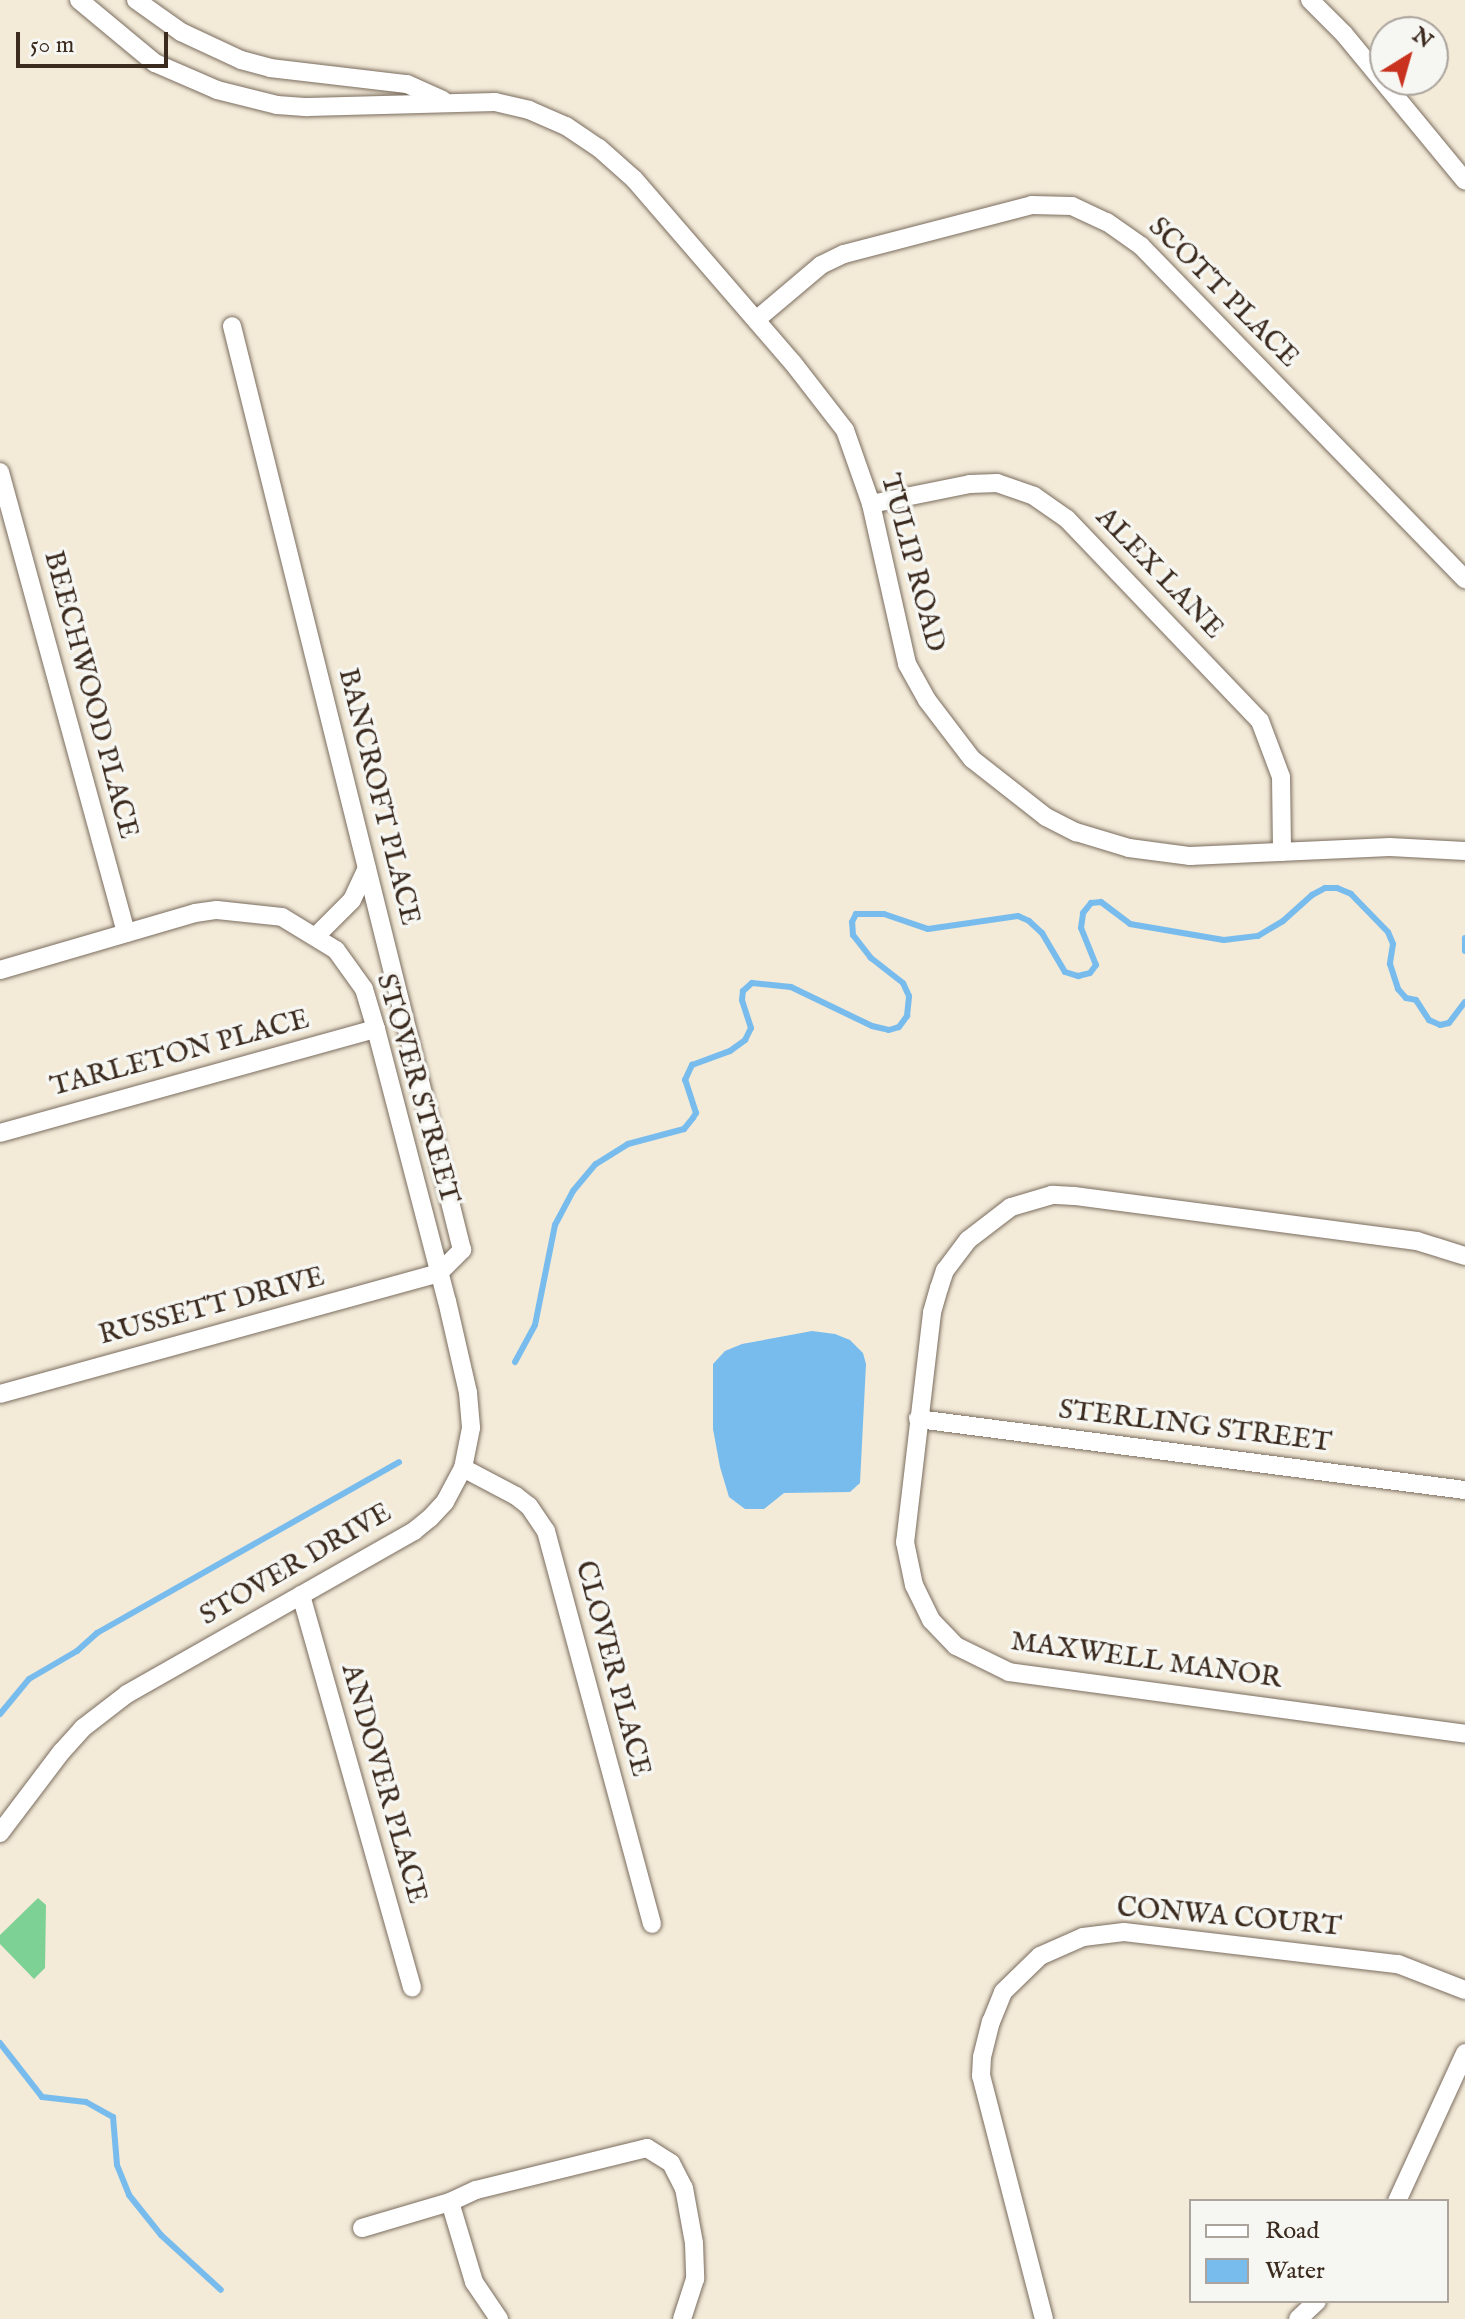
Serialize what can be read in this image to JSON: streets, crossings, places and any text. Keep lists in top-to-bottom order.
{
  "streets": {
    "street": [
      "SCOTT PLACE",
      "TULIP ROAD",
      "ALEX LANE",
      "BEECHWOOD PLACE",
      "BANCROFT PLACE",
      "TARLETON PLACE",
      "STOVER STREET",
      "RUSSETT DRIVE",
      "STERLING STREET",
      "STOVER DRIVE",
      "MAXWELL MANOR",
      "CLOVER PLACE",
      "ANDOVER PLACE",
      "CONWA COURT"
    ]
  },
  "crossings": [
    ["SCOTT PLACE", "TULIP ROAD"],
    ["TULIP ROAD", "ALEX LANE"],
    ["BEECHWOOD PLACE", "STOVER STREET"],
    ["BANCROFT PLACE", "STOVER STREET"],
    ["BANCROFT PLACE", "RUSSETT DRIVE"],
    ["BANCROFT PLACE", "STOVER DRIVE"],
    ["TARLETON PLACE", "STOVER STREET"],
    ["STOVER STREET", "RUSSETT DRIVE"],
    ["STOVER STREET", "STOVER DRIVE"],
    ["RUSSETT DRIVE", "STOVER DRIVE"],
    ["STERLING STREET", "MAXWELL MANOR"],
    ["STOVER DRIVE", "CLOVER PLACE"],
    ["STOVER DRIVE", "ANDOVER PLACE"]
  ],
  "legend": ["Road", "Water"],
  "scale_bar": "50 m",
  "north": "top right"
}
